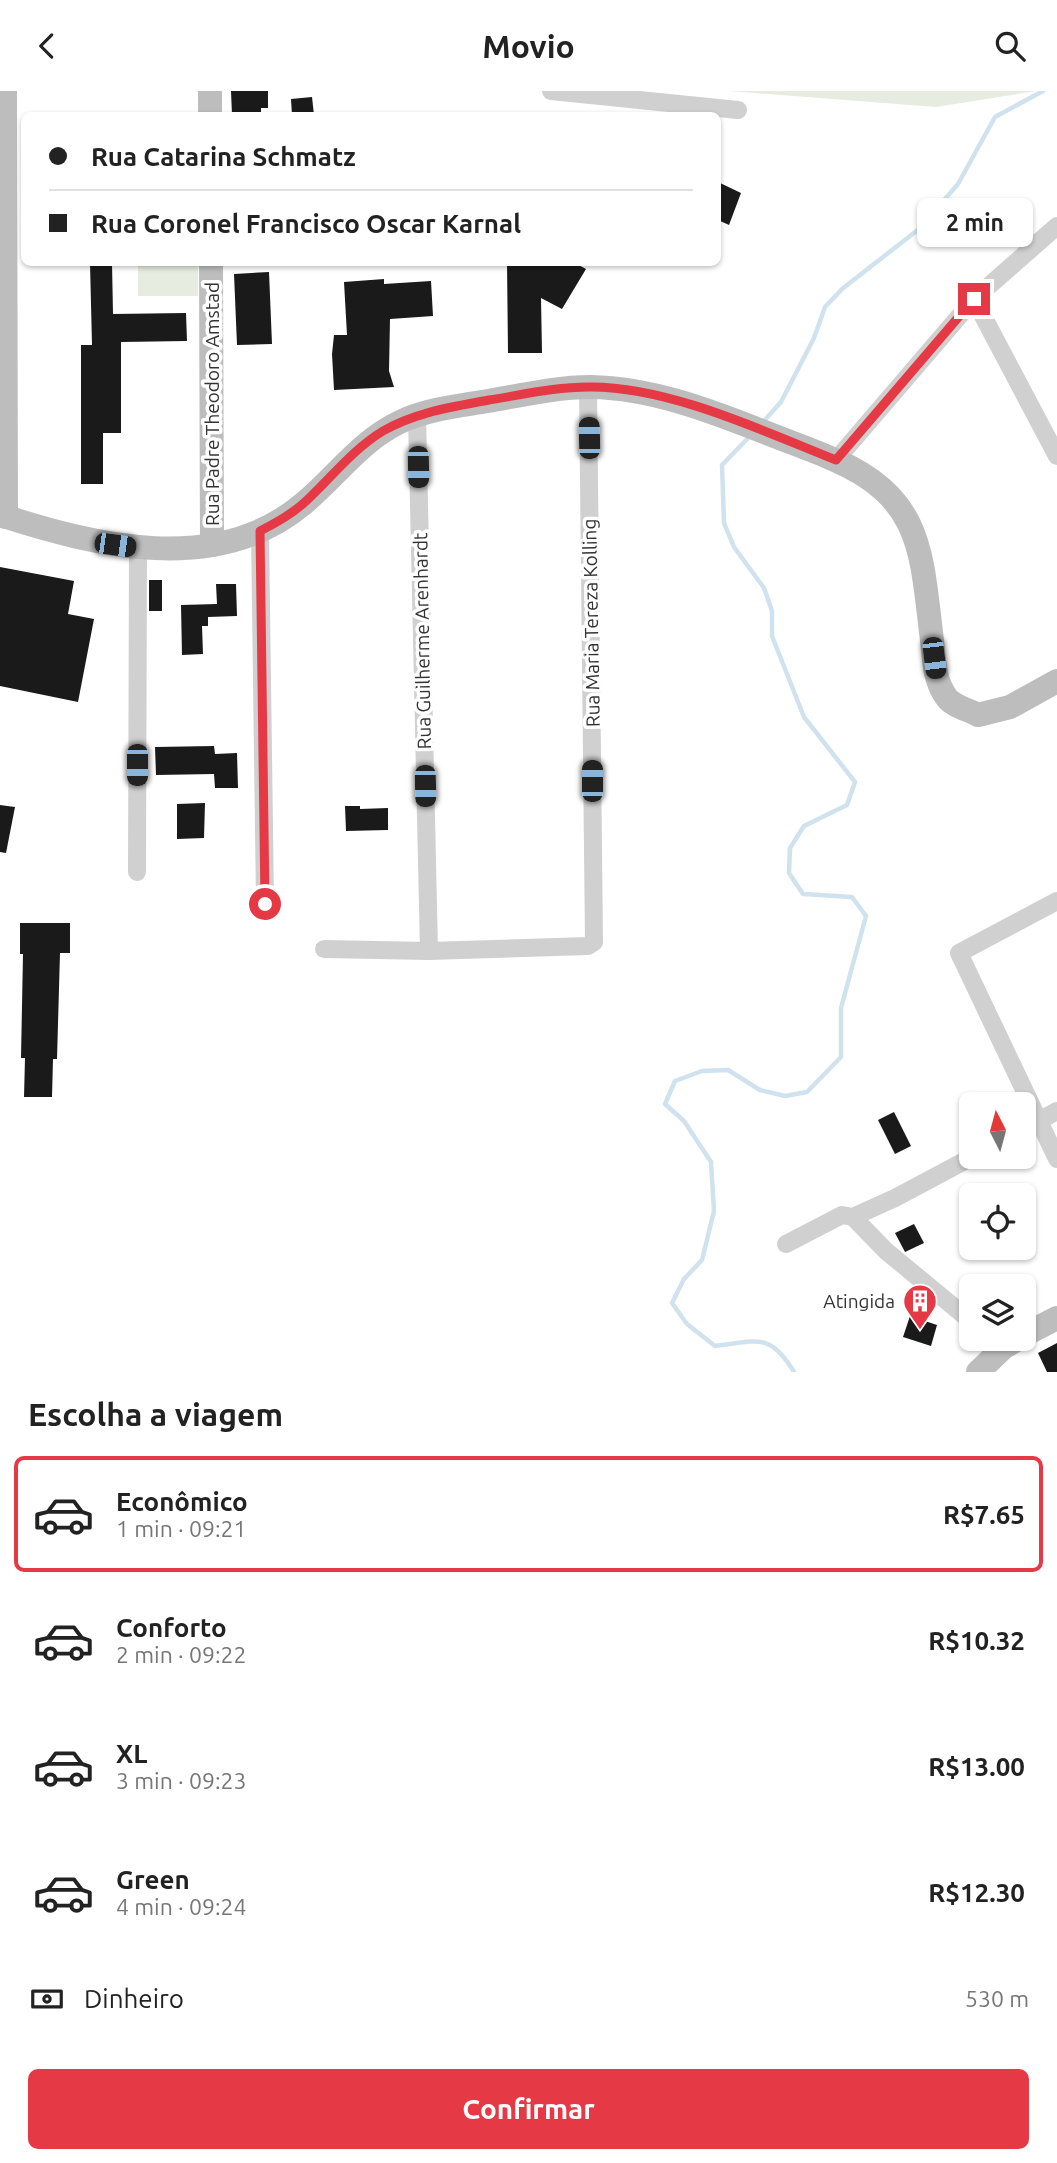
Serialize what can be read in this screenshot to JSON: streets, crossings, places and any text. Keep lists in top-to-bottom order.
{
  "streets": {
    "main road": ["Rua Padre Theodoro Amstad"],
    "street": ["Rua Maria Tereza Kolling", "Rua Guilherme Arenhardt"]
  },
  "crossings": [
    ["Rua Maria Tereza Kolling", "Rua Guilherme Arenhardt"]
  ],
  "places": {
    "building": ["Atingida"]
  },
  "north": "top",
  "page": {
    "header": "Movio",
    "banner": ["Rua Catarina Schmatz", "Rua Coronel Francisco Oscar Karnal"],
    "bubble": "2 min",
    "heading": "Escolha a viagem",
    "list": [
      {
        "name": "Econômico",
        "note": "1 min · 09:21",
        "value": "R$7.65"
      },
      {
        "name": "Conforto",
        "note": "2 min · 09:22",
        "value": "R$10.32"
      },
      {
        "name": "XL",
        "note": "3 min · 09:23",
        "value": "R$13.00"
      },
      {
        "name": "Green",
        "note": "4 min · 09:24",
        "value": "R$12.30"
      }
    ],
    "pay": ["Dinheiro", "530 m"],
    "buttons": "Confirmar"
  }
}
